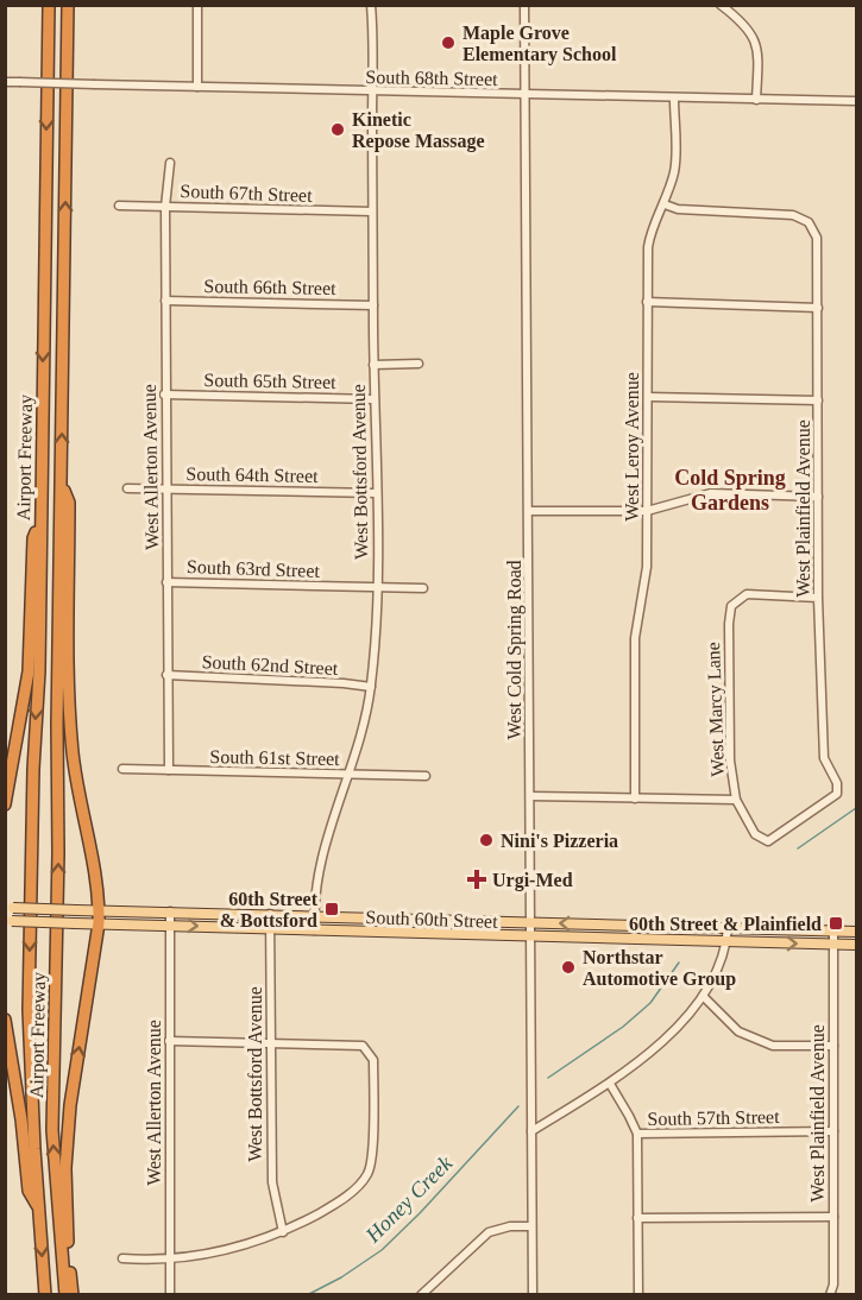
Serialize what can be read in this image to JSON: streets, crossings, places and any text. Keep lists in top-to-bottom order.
{
  "streets": {
    "highway": ["Airport Freeway"],
    "main road": ["South 60th Street"],
    "street": [
      "South 68th Street",
      "South 67th Street",
      "South 66th Street",
      "South 65th Street",
      "West Leroy Avenue",
      "West Allerton Avenue",
      "West Bottsford Avenue",
      "South 64th Street",
      "West Plainfield Avenue",
      "South 63rd Street",
      "West Cold Spring Road",
      "South 62nd Street",
      "West Marcy Lane",
      "South 61st Street",
      "South 57th Street"
    ]
  },
  "crossings": [
    ["South 68th Street", "West Leroy Avenue"],
    ["South 68th Street", "West Bottsford Avenue"],
    ["South 68th Street", "West Cold Spring Road"],
    ["South 67th Street", "West Allerton Avenue"],
    ["South 67th Street", "West Bottsford Avenue"],
    ["South 66th Street", "West Allerton Avenue"],
    ["South 66th Street", "West Bottsford Avenue"],
    ["South 65th Street", "West Allerton Avenue"],
    ["South 65th Street", "West Bottsford Avenue"],
    ["West Leroy Avenue", "West Plainfield Avenue"],
    ["West Allerton Avenue", "South 64th Street"],
    ["West Allerton Avenue", "South 63rd Street"],
    ["West Allerton Avenue", "South 62nd Street"],
    ["West Allerton Avenue", "South 61st Street"],
    ["West Allerton Avenue", "South 60th Street"],
    ["West Bottsford Avenue", "South 64th Street"],
    ["West Bottsford Avenue", "South 63rd Street"],
    ["West Bottsford Avenue", "South 62nd Street"],
    ["West Bottsford Avenue", "South 61st Street"],
    ["West Bottsford Avenue", "South 60th Street"],
    ["West Plainfield Avenue", "West Marcy Lane"],
    ["West Plainfield Avenue", "South 60th Street"],
    ["West Plainfield Avenue", "South 57th Street"],
    ["West Cold Spring Road", "South 60th Street"]
  ],
  "districts": ["Cold Spring Gardens"],
  "water": ["Honey Creek"],
  "places": {
    "other": [
      "Maple Grove Elementary School",
      "Kinetic Repose Massage",
      "Nini's Pizzeria",
      "Northstar Automotive Group"
    ],
    "health": ["Urgi-Med"],
    "transit": ["60th Street & Bottsford", "60th Street & Plainfield"]
  }
}
